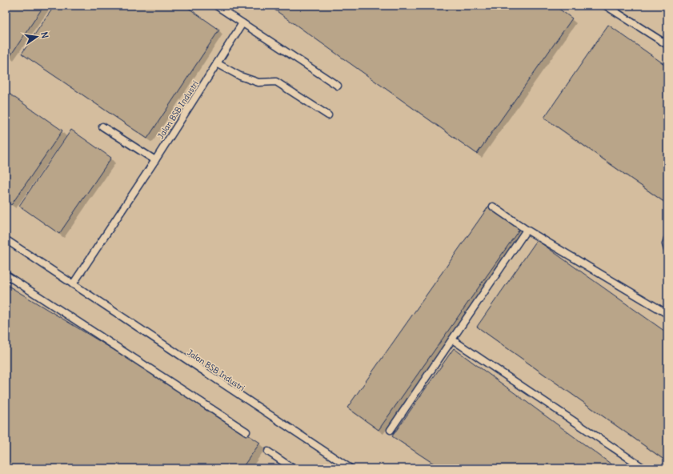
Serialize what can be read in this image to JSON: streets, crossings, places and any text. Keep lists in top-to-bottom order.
{
  "streets": {
    "lane": ["Jalan BSB Industri"]
  },
  "north": "right"
}
